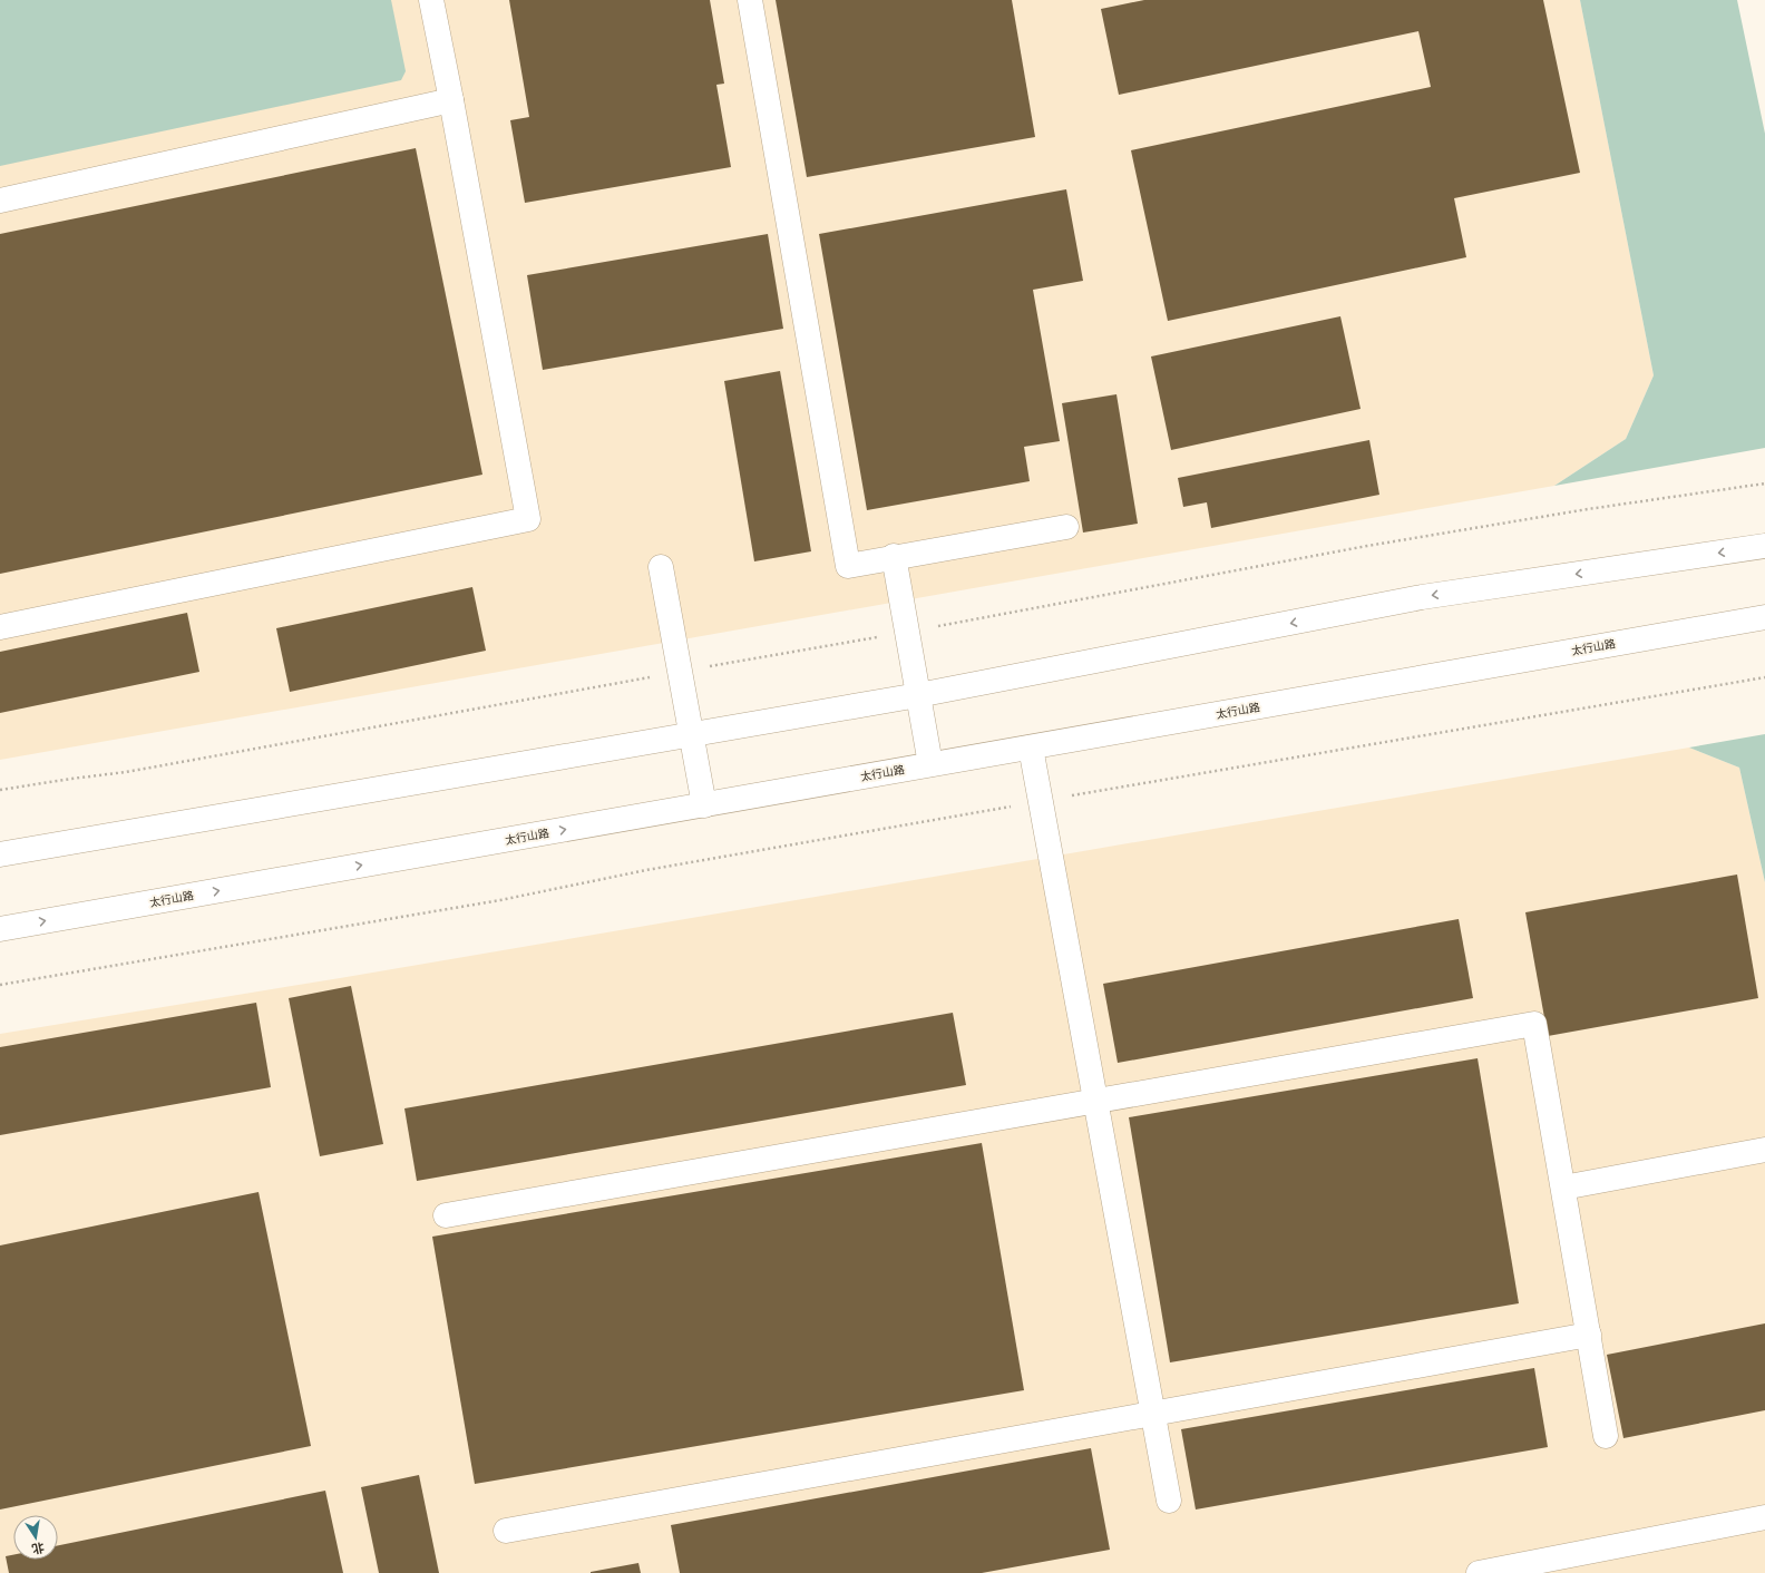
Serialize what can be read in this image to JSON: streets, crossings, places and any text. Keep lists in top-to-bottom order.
{
  "streets": {
    "street": ["太行山路"]
  },
  "north": "bottom"
}
